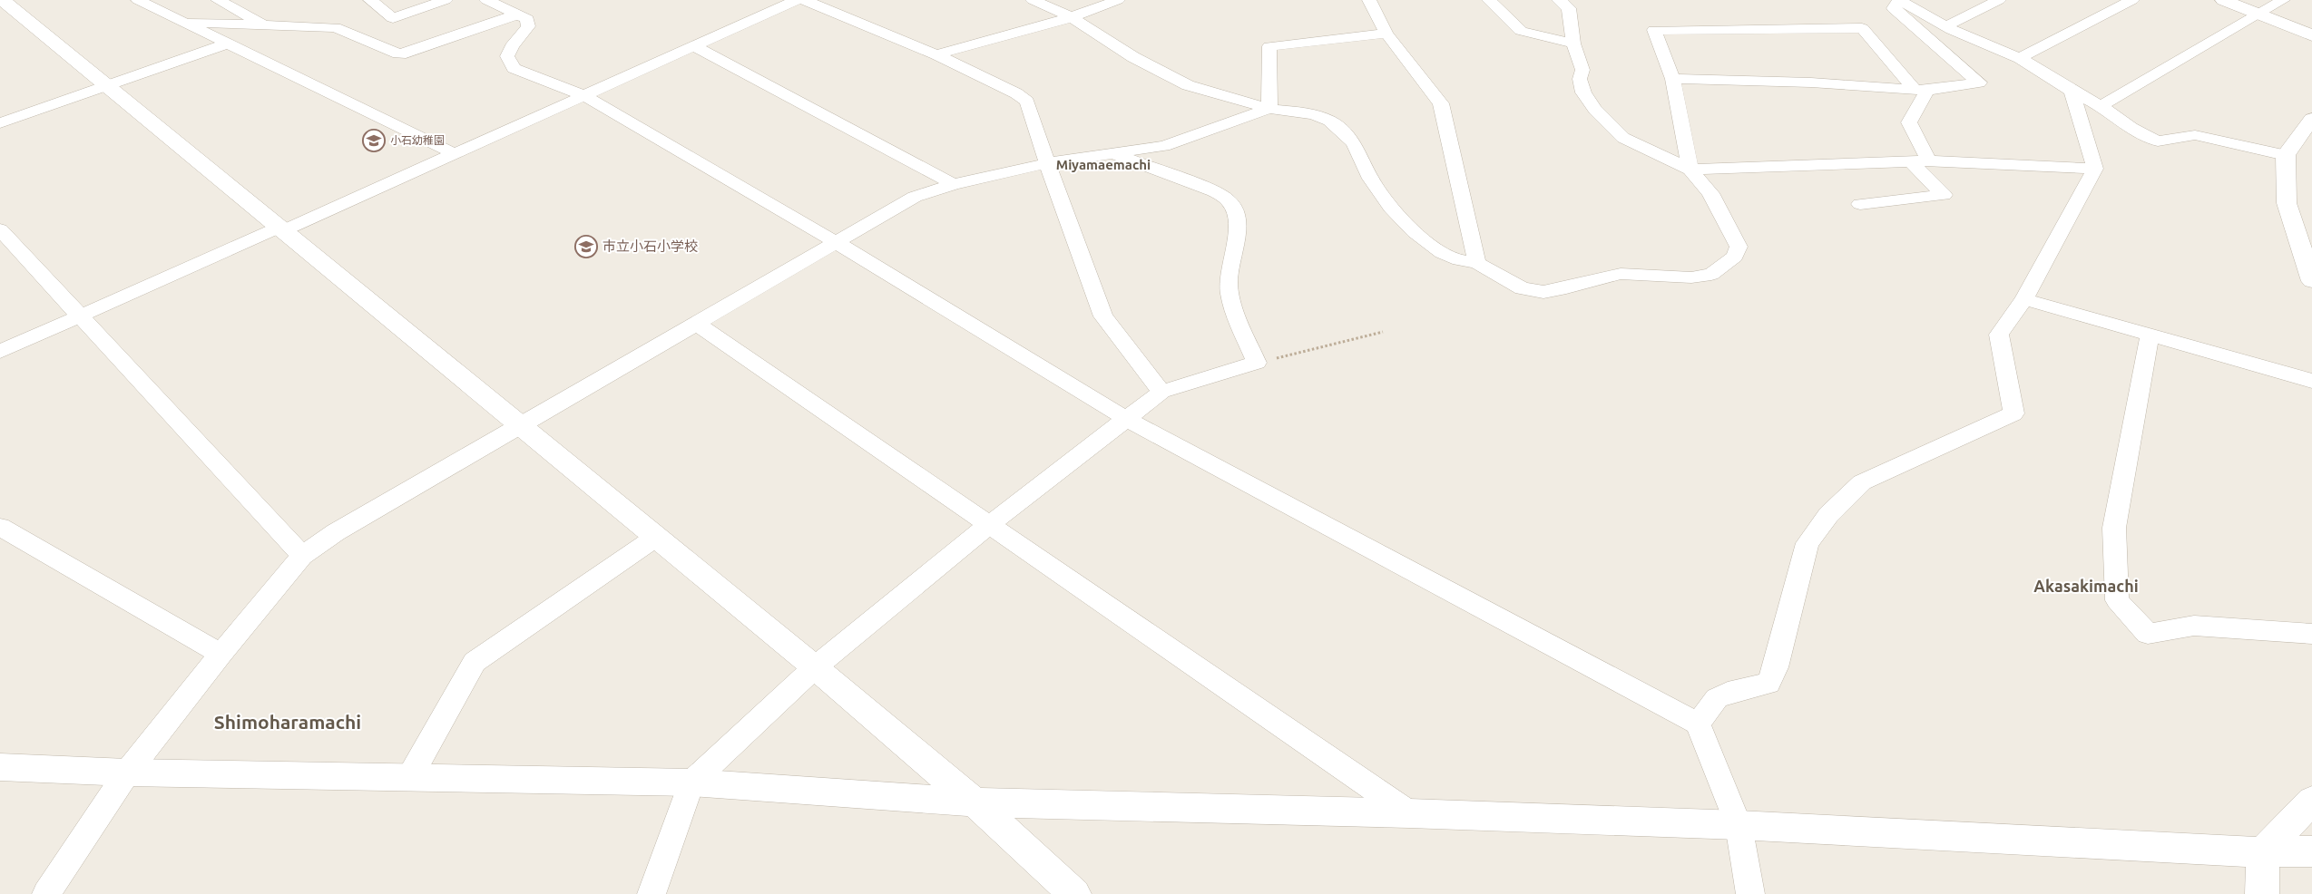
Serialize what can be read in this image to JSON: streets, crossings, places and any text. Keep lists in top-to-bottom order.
{
  "districts": ["Miyamaemachi", "Akasakimachi", "Shimoharamachi"],
  "places": {
    "school or university": ["小石幼稚園", "市立小石小学校"]
  }
}
